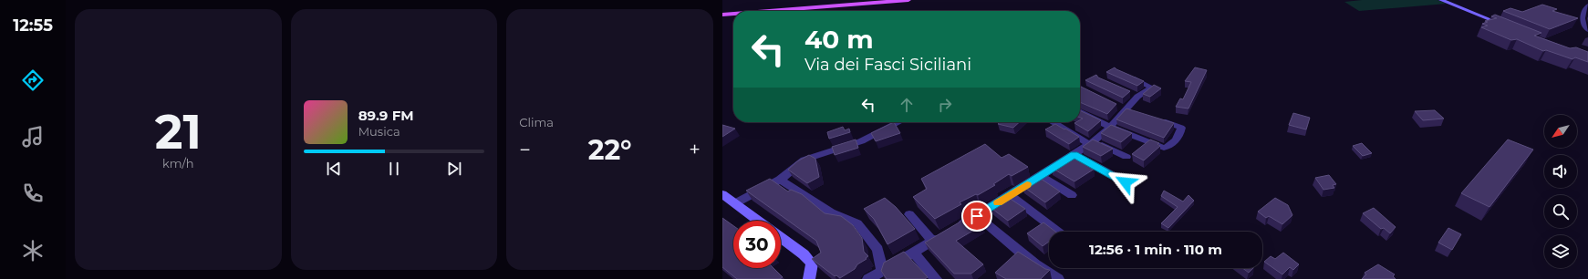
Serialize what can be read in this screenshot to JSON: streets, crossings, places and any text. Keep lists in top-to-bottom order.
{
  "north": "bottom left",
  "page": {
    "tabs": "12:55",
    "tile": [
      ["21", "km/h"],
      "Clima"
    ],
    "turn": ["40 m", "Via dei Fasci Siciliani"],
    "song": ["89.9 FM", "Musica"],
    "heat": ["−", "22°", "+"],
    "limit": "30",
    "trip": "12:56 · 1 min · 110 m"
  }
}
